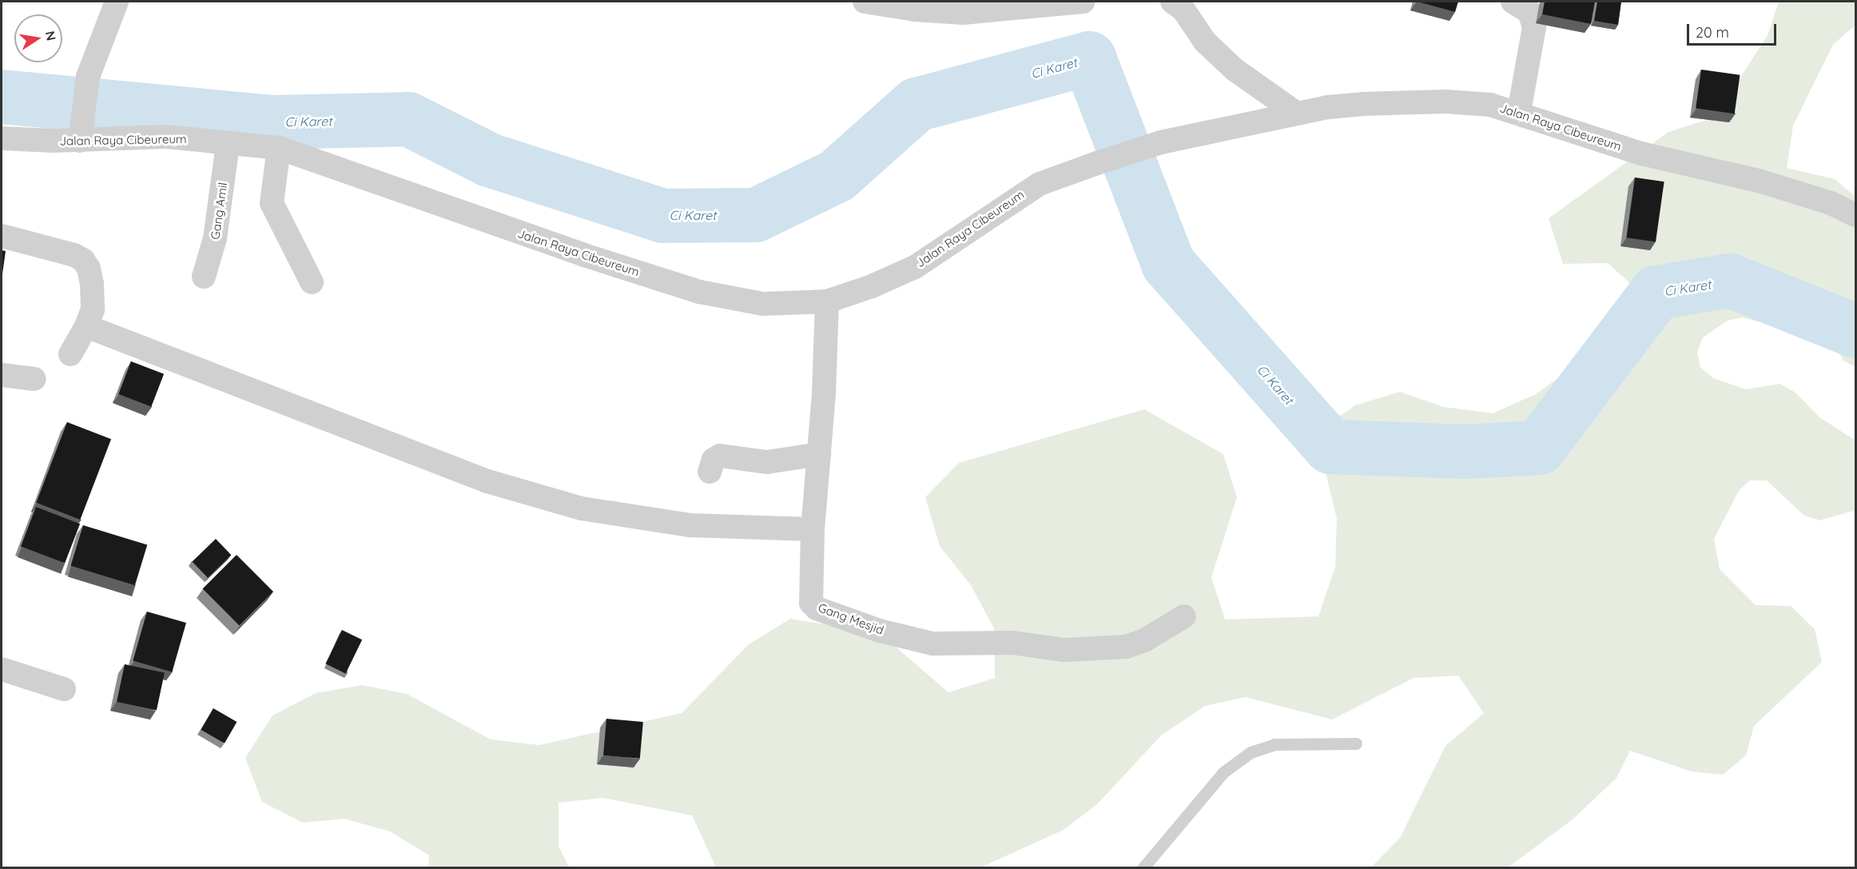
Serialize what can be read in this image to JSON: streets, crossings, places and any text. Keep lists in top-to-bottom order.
{
  "streets": {
    "street": ["Jalan Raya Cibeureum", "Gang Amil", "Gang Mesjid"]
  },
  "crossings": [
    ["Jalan Raya Cibeureum", "Gang Amil"],
    ["Jalan Raya Cibeureum", "Gang Mesjid"]
  ],
  "water": ["Ci Karet"],
  "scale_bar": "20 m",
  "north": "right"
}
